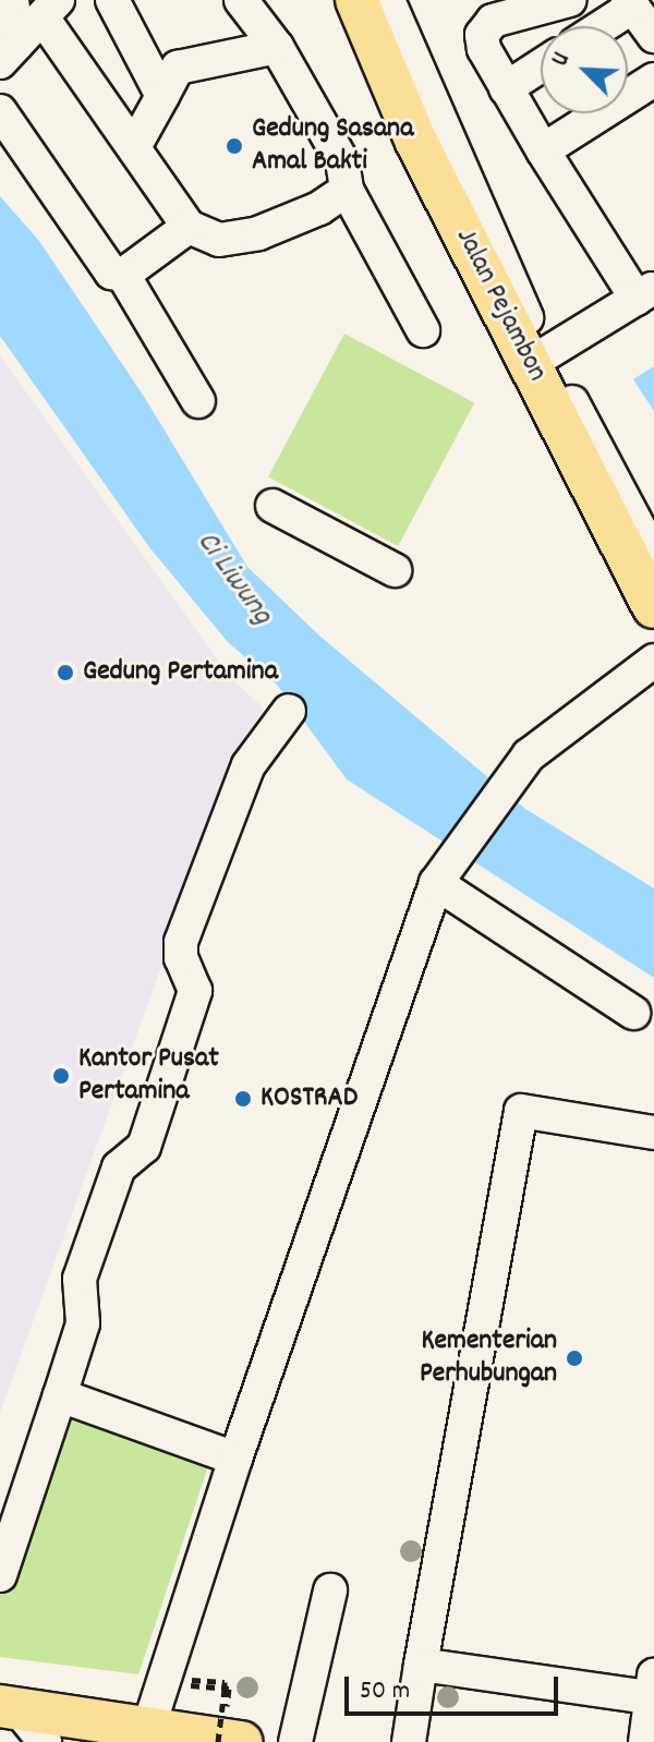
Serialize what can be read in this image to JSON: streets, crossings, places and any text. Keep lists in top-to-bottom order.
{
  "streets": {
    "main road": ["Jalan Pejambon"]
  },
  "water": ["Ci Liwung"],
  "places": [
    "Gedung Sasana Amal Bakti",
    "Gedung Pertamina",
    "Kantor Pusat Pertamina",
    "KOSTRAD",
    "Kementerian Perhubungan"
  ],
  "scale_bar": "50 m",
  "north": "top left"
}
